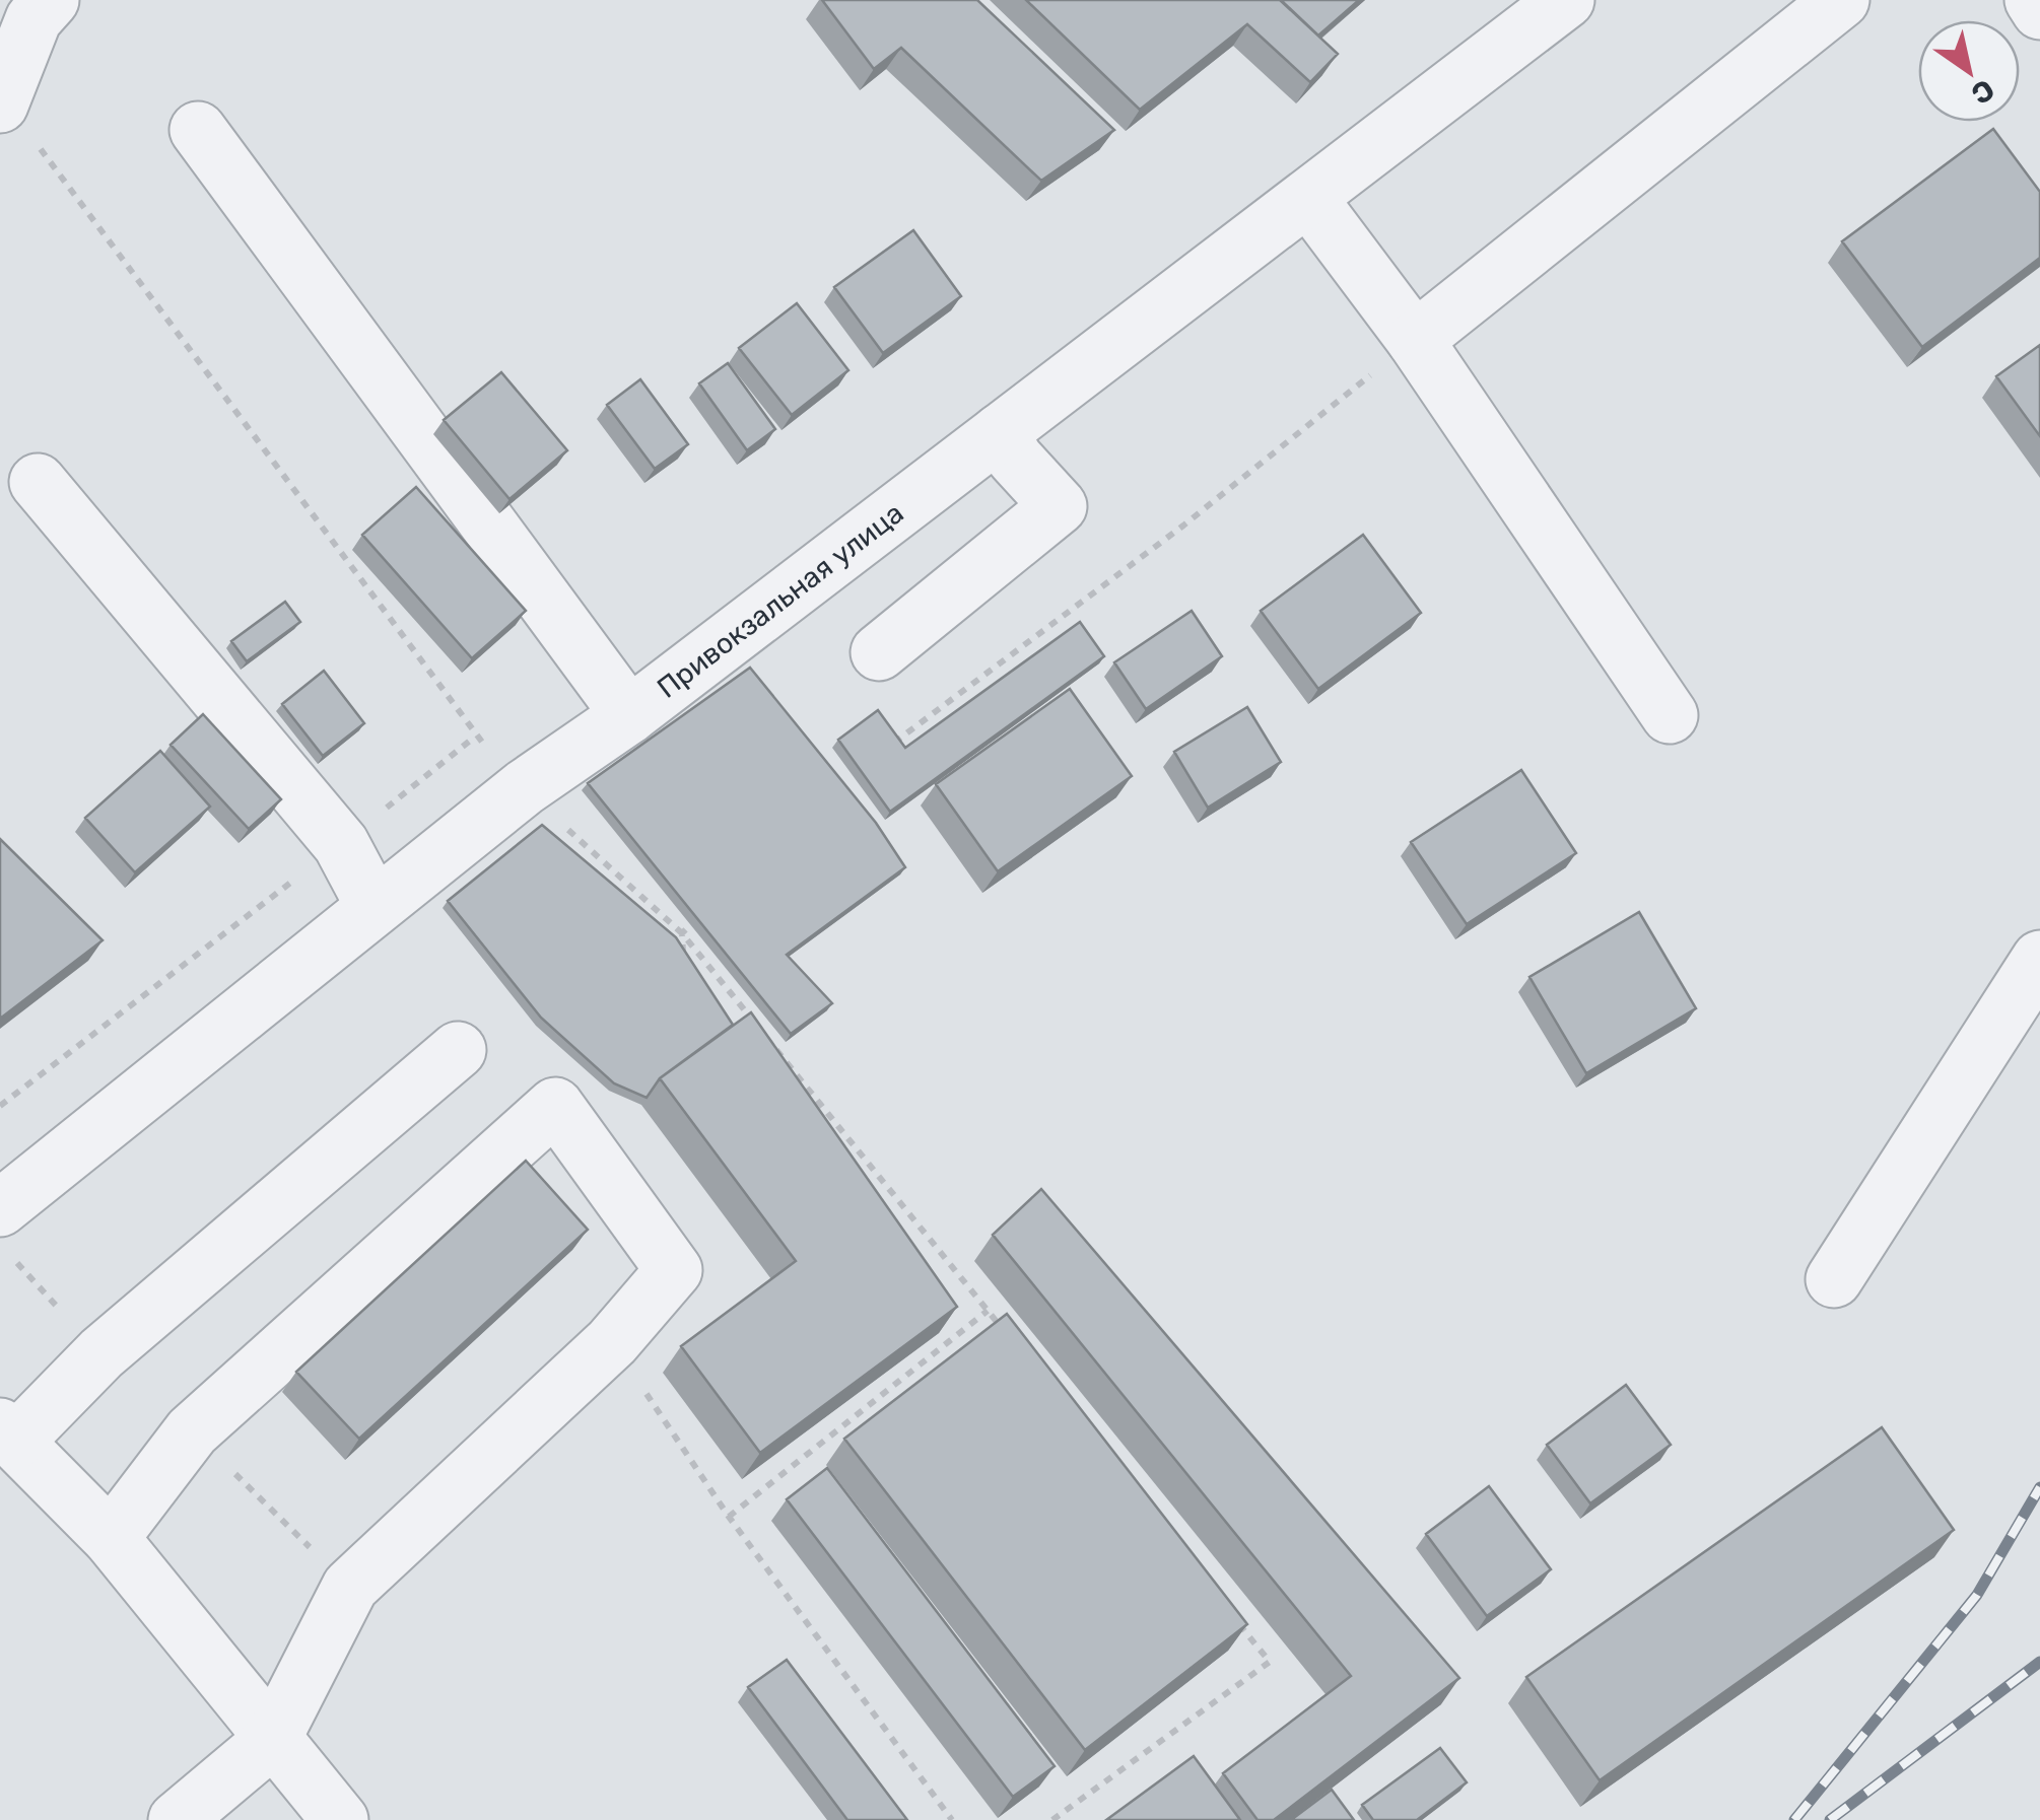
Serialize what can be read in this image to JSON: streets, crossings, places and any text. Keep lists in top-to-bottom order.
{
  "streets": {
    "street": ["Привокзальная улица"]
  },
  "north": "bottom right"
}
